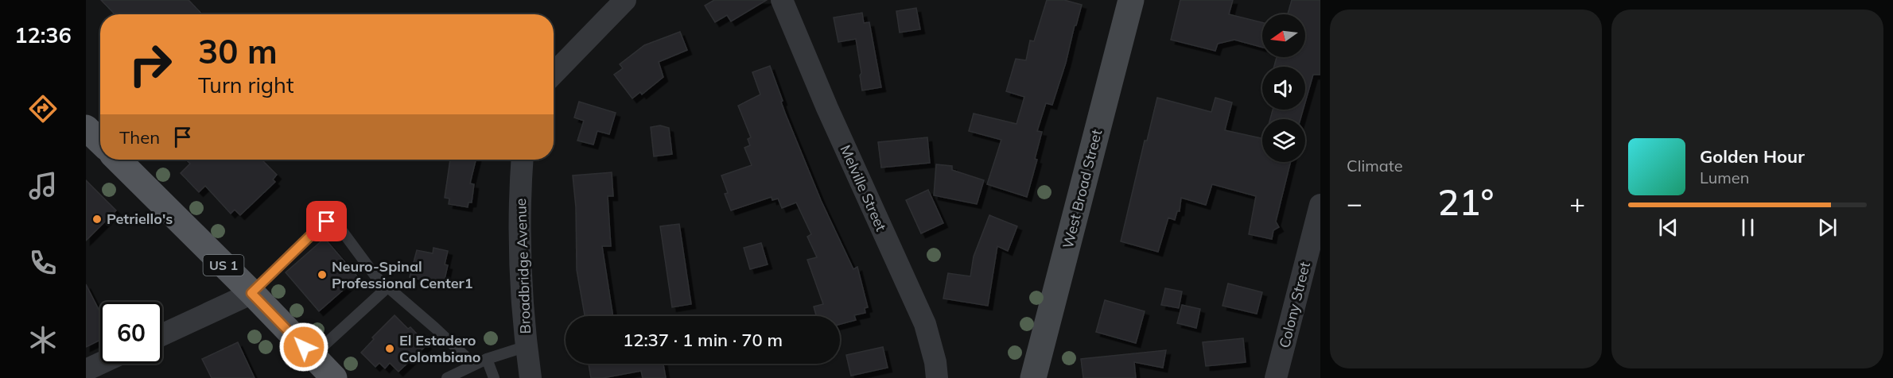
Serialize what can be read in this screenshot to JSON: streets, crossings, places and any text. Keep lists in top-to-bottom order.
{
  "streets": {
    "main road": ["West Broad Street", "US 1"],
    "street": ["Melville Street", "Broadbridge Avenue", "Colony Street"]
  },
  "places": ["Petriello's", "Neuro-Spinal Professional Center1", "El Estadero Colombiano"],
  "north": "left",
  "page": {
    "tabs": "12:36",
    "tile": "Climate",
    "turn": ["30 m", "Turn right"],
    "then": "Then",
    "song": ["Golden Hour", "Lumen"],
    "heat": ["−", "21°", "+"],
    "limit": "60",
    "trip": "12:37 · 1 min · 70 m"
  }
}
